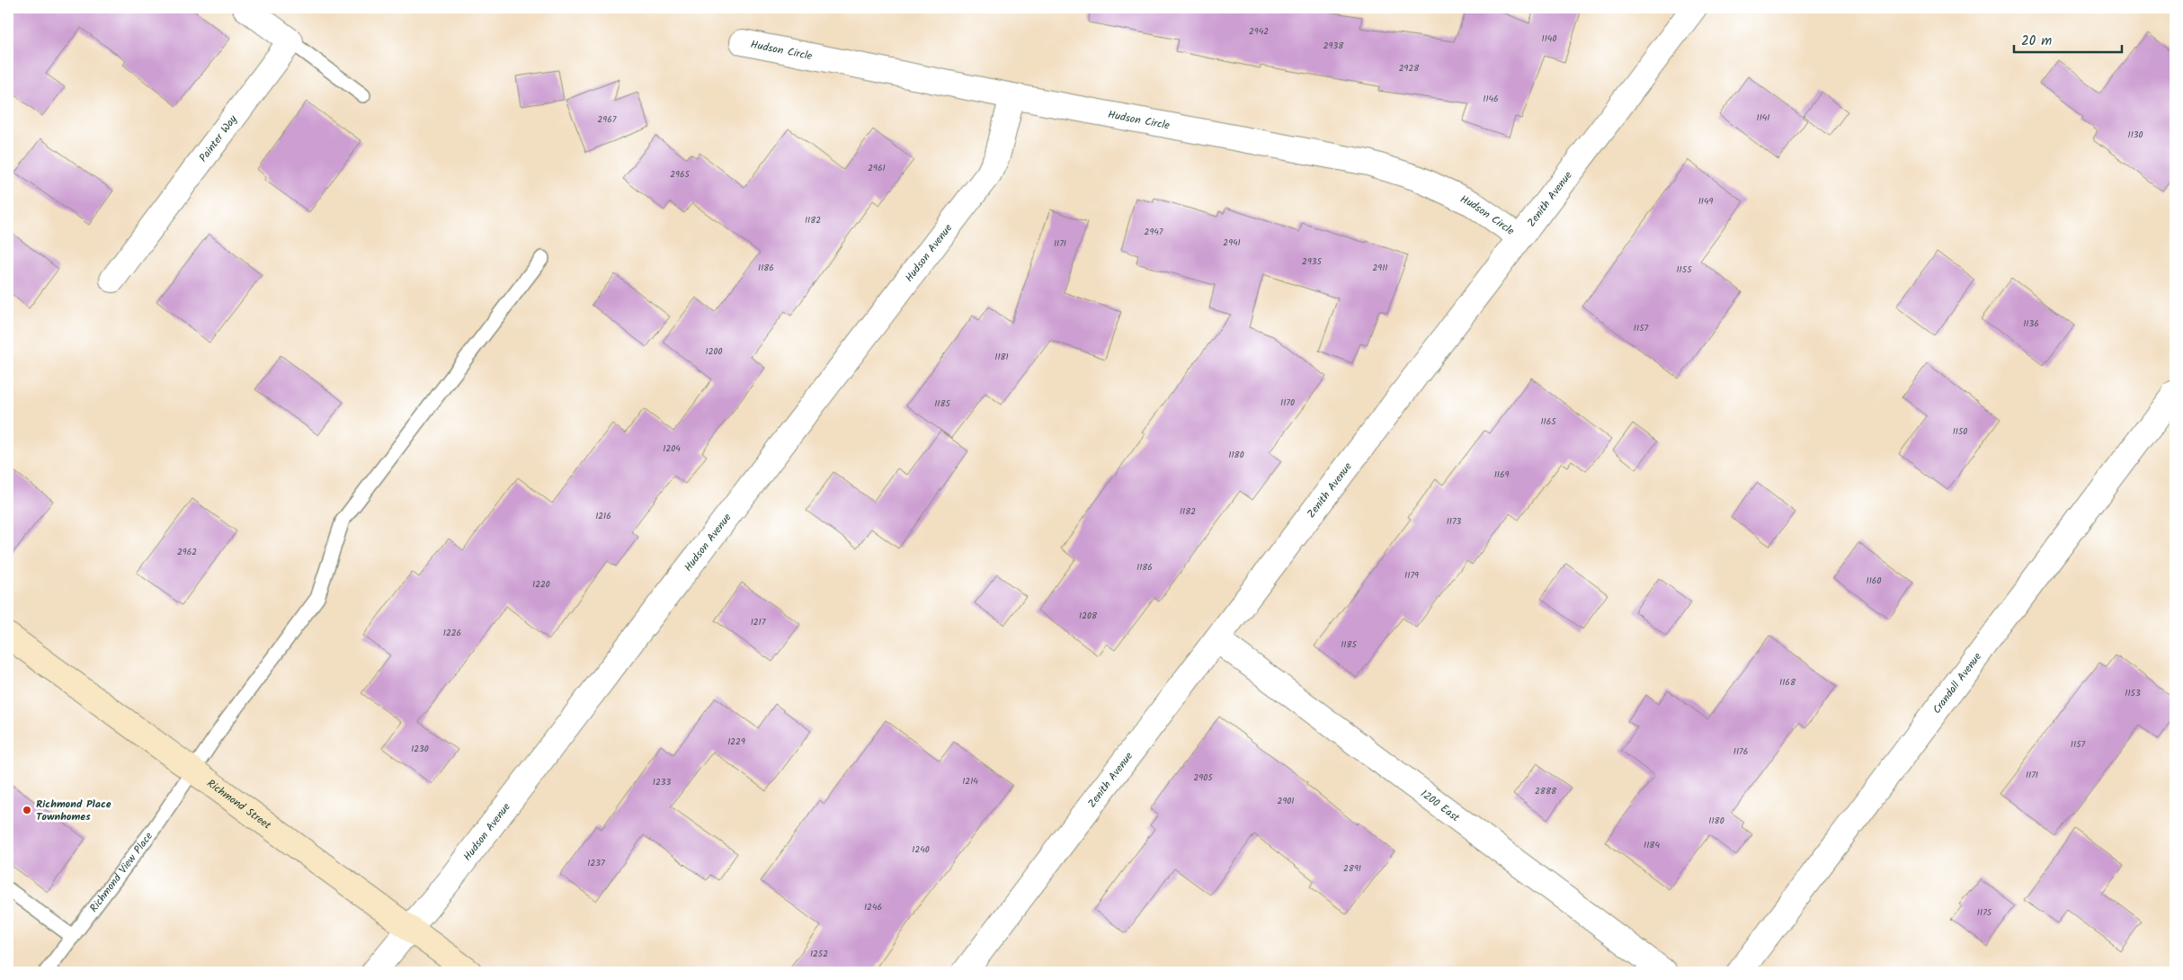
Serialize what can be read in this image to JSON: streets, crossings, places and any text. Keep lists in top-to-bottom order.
{
  "streets": {
    "main road": ["Richmond Street"],
    "street": [
      "Hudson Circle",
      "Painter Way",
      "Zenith Avenue",
      "Hudson Avenue",
      "Crandall Avenue",
      "1200 East"
    ],
    "lane": ["Richmond View Place"]
  },
  "crossings": [
    ["Hudson Circle", "Zenith Avenue"],
    ["Hudson Circle", "Hudson Avenue"],
    ["Zenith Avenue", "1200 East"],
    ["Hudson Avenue", "Richmond Street"],
    ["Richmond Street", "Richmond View Place"]
  ],
  "places": ["Richmond Place Townhomes"],
  "house_numbers": [
    "2942",
    "1140",
    "2938",
    "2928",
    "1146",
    "1141",
    "2967",
    "1130",
    "2961",
    "2965",
    "1149",
    "1182",
    "2947",
    "2941",
    "1171",
    "2935",
    "1186",
    "2911",
    "1155",
    "1136",
    "1157",
    "1200",
    "1181",
    "1170",
    "1185",
    "1165",
    "1150",
    "1204",
    "1180",
    "1169",
    "1182",
    "1216",
    "1173",
    "2962",
    "1186",
    "1179",
    "1160",
    "1220",
    "1208",
    "1217",
    "1226",
    "1185",
    "1168",
    "1153",
    "1229",
    "1157",
    "1230",
    "1176",
    "1171",
    "2905",
    "1214",
    "1233",
    "2888",
    "2901",
    "1180",
    "1184",
    "1240",
    "1237",
    "2891",
    "1246",
    "1175",
    "1252"
  ],
  "scale_bar": "20 m"
}
